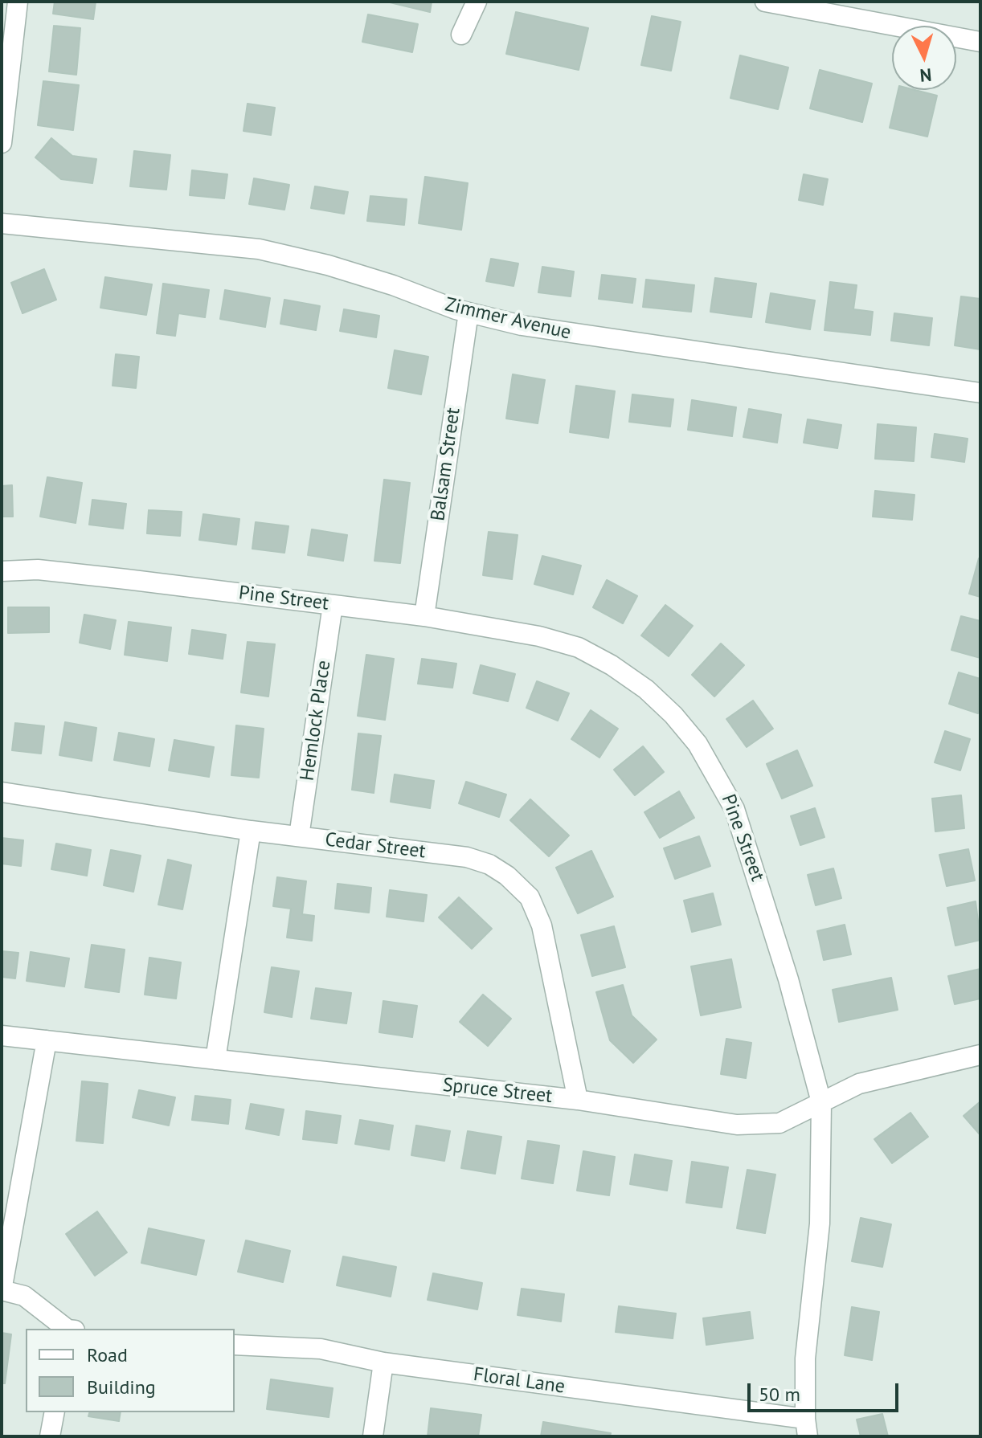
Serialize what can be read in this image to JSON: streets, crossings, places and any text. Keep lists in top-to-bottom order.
{
  "streets": {
    "street": [
      "Zimmer Avenue",
      "Balsam Street",
      "Pine Street",
      "Hemlock Place",
      "Cedar Street",
      "Spruce Street",
      "Floral Lane"
    ]
  },
  "crossings": [
    ["Zimmer Avenue", "Balsam Street"],
    ["Balsam Street", "Pine Street"],
    ["Pine Street", "Hemlock Place"],
    ["Pine Street", "Spruce Street"],
    ["Pine Street", "Floral Lane"],
    ["Hemlock Place", "Cedar Street"],
    ["Cedar Street", "Spruce Street"]
  ],
  "legend": ["Road", "Building"],
  "scale_bar": "50 m",
  "north": "bottom"
}
